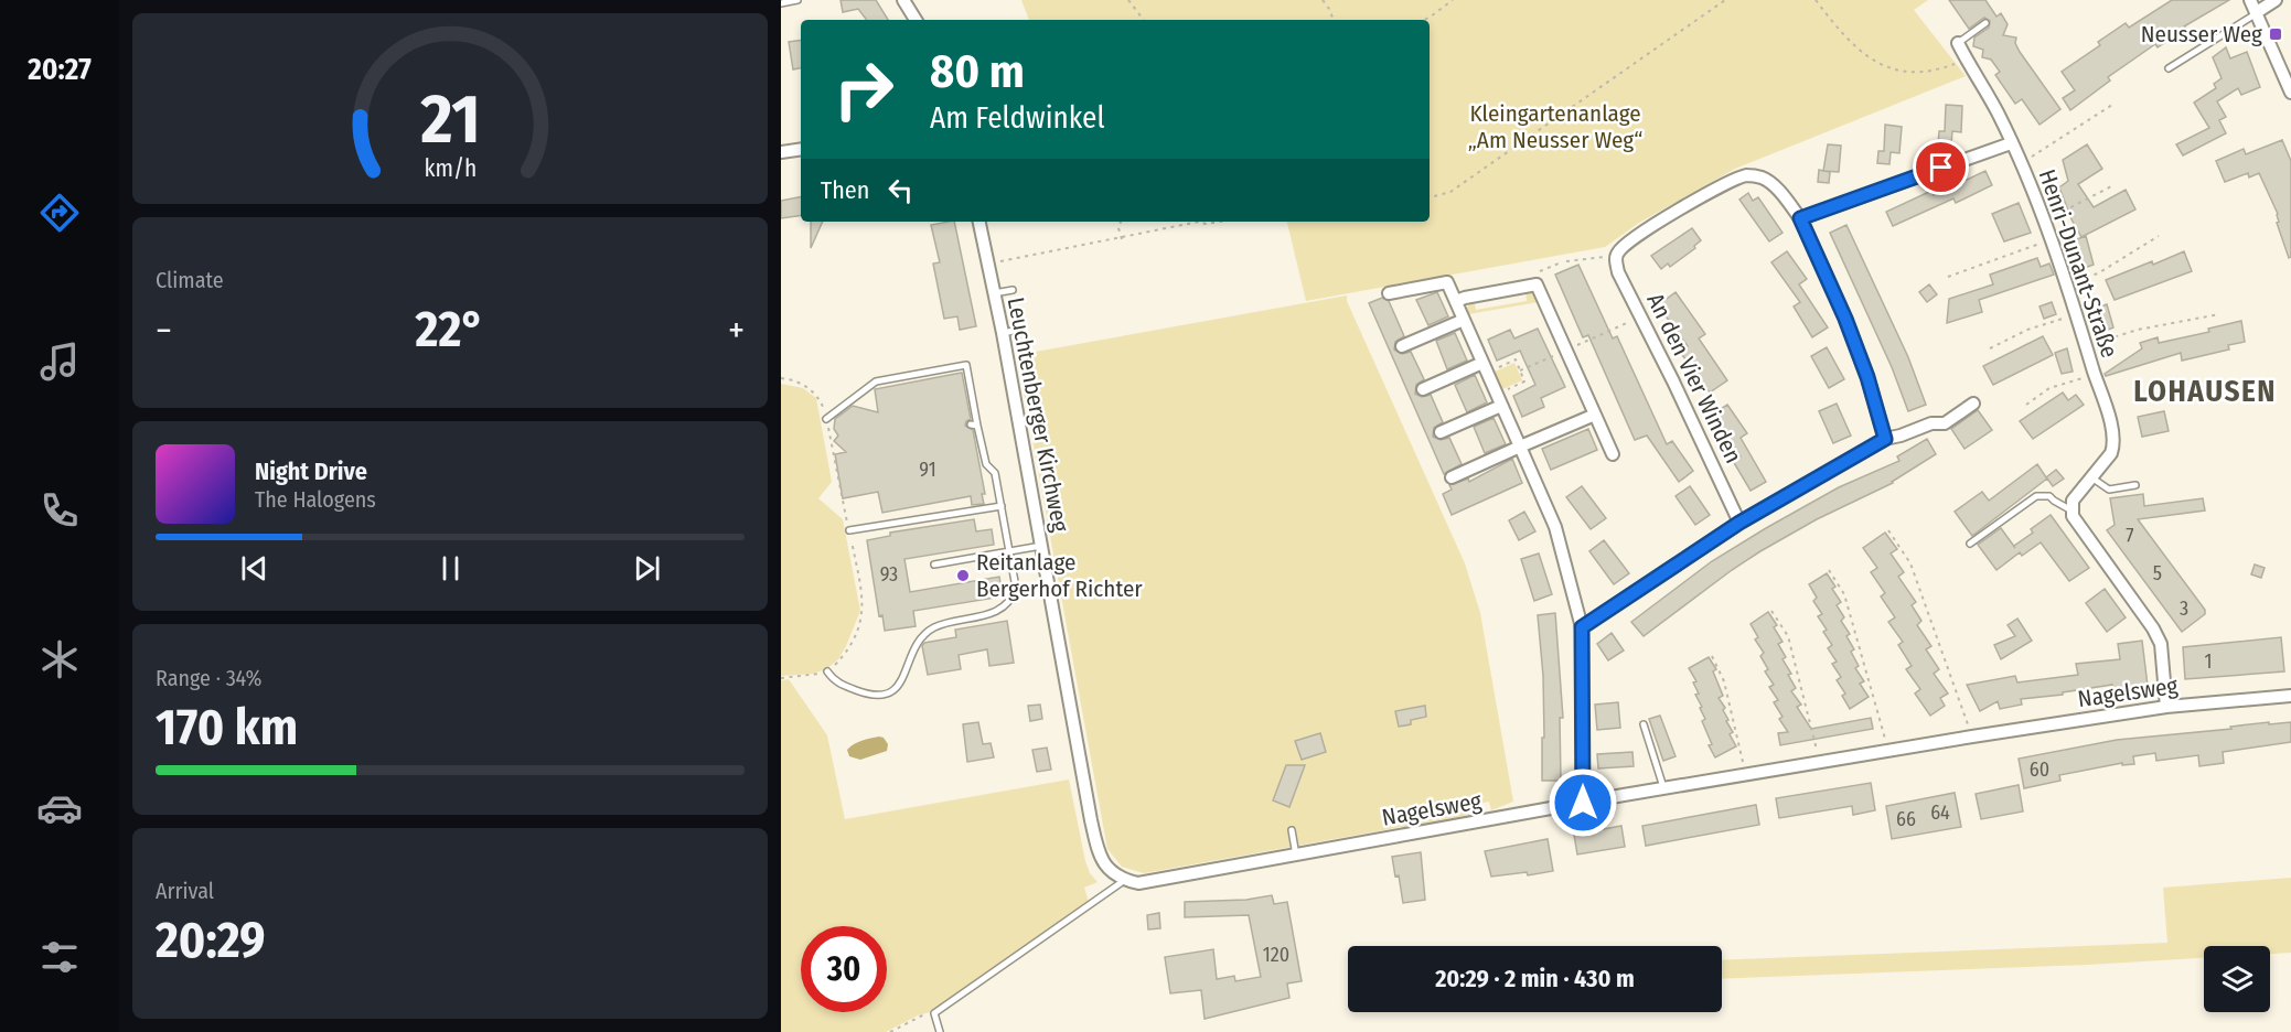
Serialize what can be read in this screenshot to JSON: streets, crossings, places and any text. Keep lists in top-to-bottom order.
{
  "streets": {
    "street": [
      "Henri-Dunant-Straße",
      "An den Vier Winden",
      "Leuchtenberger Kirchweg",
      "Nagelsweg"
    ]
  },
  "crossings": [
    ["Leuchtenberger Kirchweg", "Nagelsweg"]
  ],
  "districts": ["LOHAUSEN"],
  "parks": ["Kleingartenanlage „Am Neusser Weg“"],
  "places": {
    "transit": ["Neusser Weg"],
    "other": ["Reitanlage Bergerhof Richter"]
  },
  "house_numbers": [
    "91",
    "7",
    "5",
    "93",
    "3",
    "1",
    "60",
    "64",
    "66",
    "120"
  ],
  "page": {
    "tabs": "20:27",
    "turn": ["80 m", "Am Feldwinkel"],
    "then": "Then",
    "tile": [
      "Climate",
      ["Range · 34%", "170 km"],
      ["Arrival", "20:29"]
    ],
    "heat": ["−", "22°", "+"],
    "song": ["Night Drive", "The Halogens"],
    "limit": "30",
    "trip": "20:29 · 2 min · 430 m",
    "gauge": ["21", "km/h"]
  }
}
